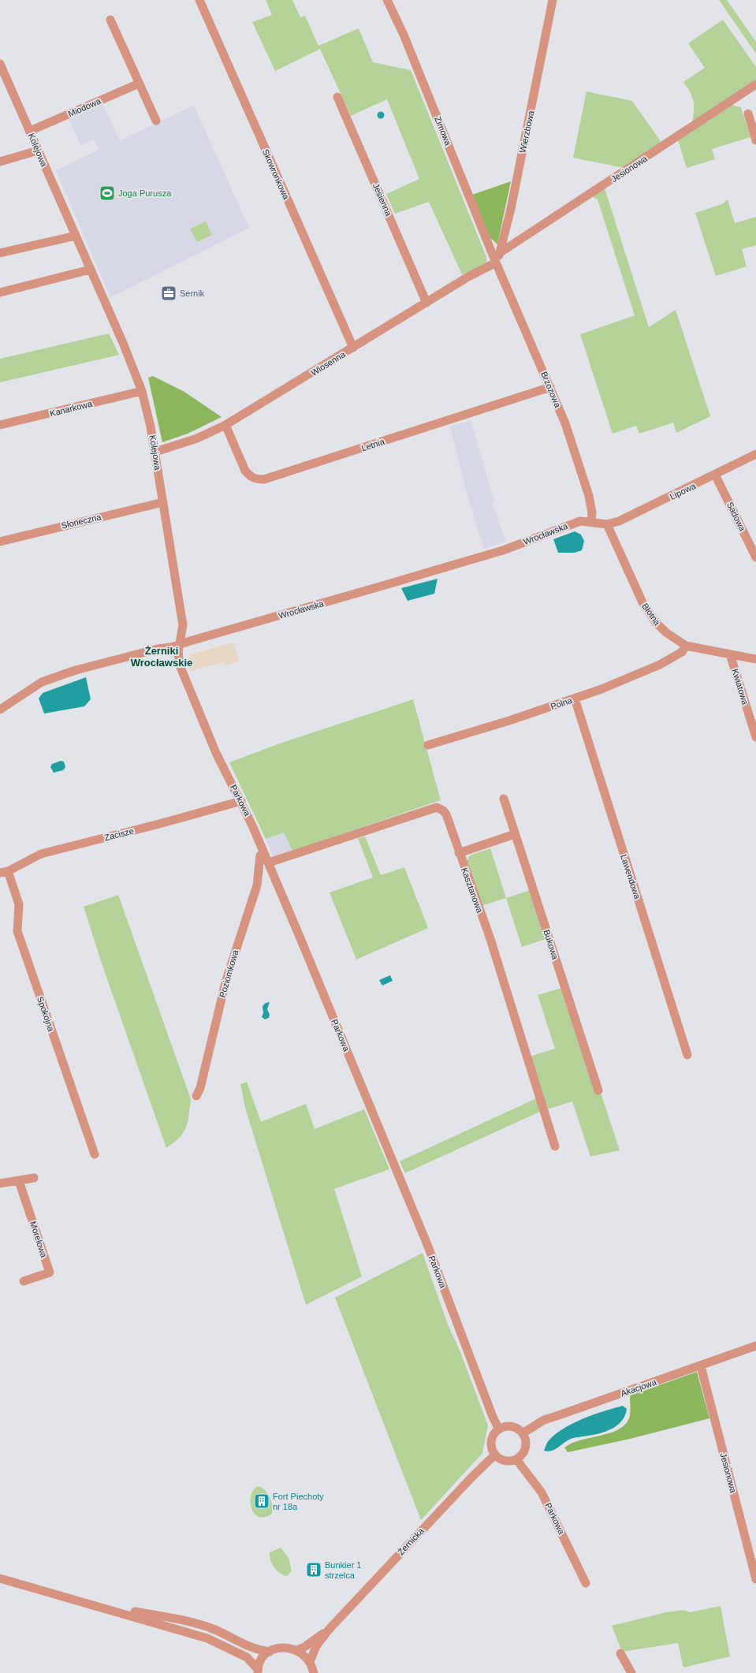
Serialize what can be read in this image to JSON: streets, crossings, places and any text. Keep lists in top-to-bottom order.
{
  "streets": {
    "street": [
      "Miodowa",
      "Zimowa",
      "Wierzbowa",
      "Kolejowa",
      "Jesionowa",
      "Skowronkowa",
      "Jesienna",
      "Wiosenna",
      "Brzozowa",
      "Kanarkowa",
      "Letnia",
      "Lipowa",
      "Sadowa",
      "Słoneczna",
      "Wrocławska",
      "Błotna",
      "Kwiatowa",
      "Polna",
      "Parkowa",
      "Zacisze",
      "Lawendowa",
      "Kasztanowa",
      "Bukowa",
      "Poziomkowa",
      "Spokojna",
      "Morelowa",
      "Akacjowa",
      "Żernicka"
    ]
  },
  "crossings": [
    ["Miodowa", "Kolejowa"],
    ["Zimowa", "Wierzbowa"],
    ["Zimowa", "Wiosenna"],
    ["Zimowa", "Brzozowa"],
    ["Wierzbowa", "Jesionowa"],
    ["Wierzbowa", "Wiosenna"],
    ["Wierzbowa", "Brzozowa"],
    ["Kolejowa", "Wiosenna"],
    ["Kolejowa", "Kanarkowa"],
    ["Kolejowa", "Słoneczna"],
    ["Kolejowa", "Wrocławska"],
    ["Kolejowa", "Parkowa"],
    ["Jesionowa", "Akacjowa"],
    ["Skowronkowa", "Wiosenna"],
    ["Jesienna", "Wiosenna"],
    ["Wiosenna", "Brzozowa"],
    ["Wiosenna", "Letnia"],
    ["Brzozowa", "Letnia"],
    ["Brzozowa", "Wrocławska"],
    ["Lipowa", "Sadowa"],
    ["Lipowa", "Wrocławska"],
    ["Lipowa", "Błotna"],
    ["Wrocławska", "Błotna"],
    ["Wrocławska", "Parkowa"],
    ["Błotna", "Kwiatowa"],
    ["Błotna", "Polna"],
    ["Polna", "Lawendowa"],
    ["Parkowa", "Zacisze"],
    ["Parkowa", "Kasztanowa"],
    ["Parkowa", "Poziomkowa"],
    ["Parkowa", "Akacjowa"],
    ["Parkowa", "Żernicka"],
    ["Zacisze", "Spokojna"],
    ["Akacjowa", "Żernicka"]
  ],
  "districts": ["Żerniki Wrocławskie"],
  "places": {
    "sports": ["Joga Purusza"],
    "office": ["Sernik"],
    "building": ["Fort Piechoty nr 18a", "Bunkier 1 strzelca"]
  }
}
